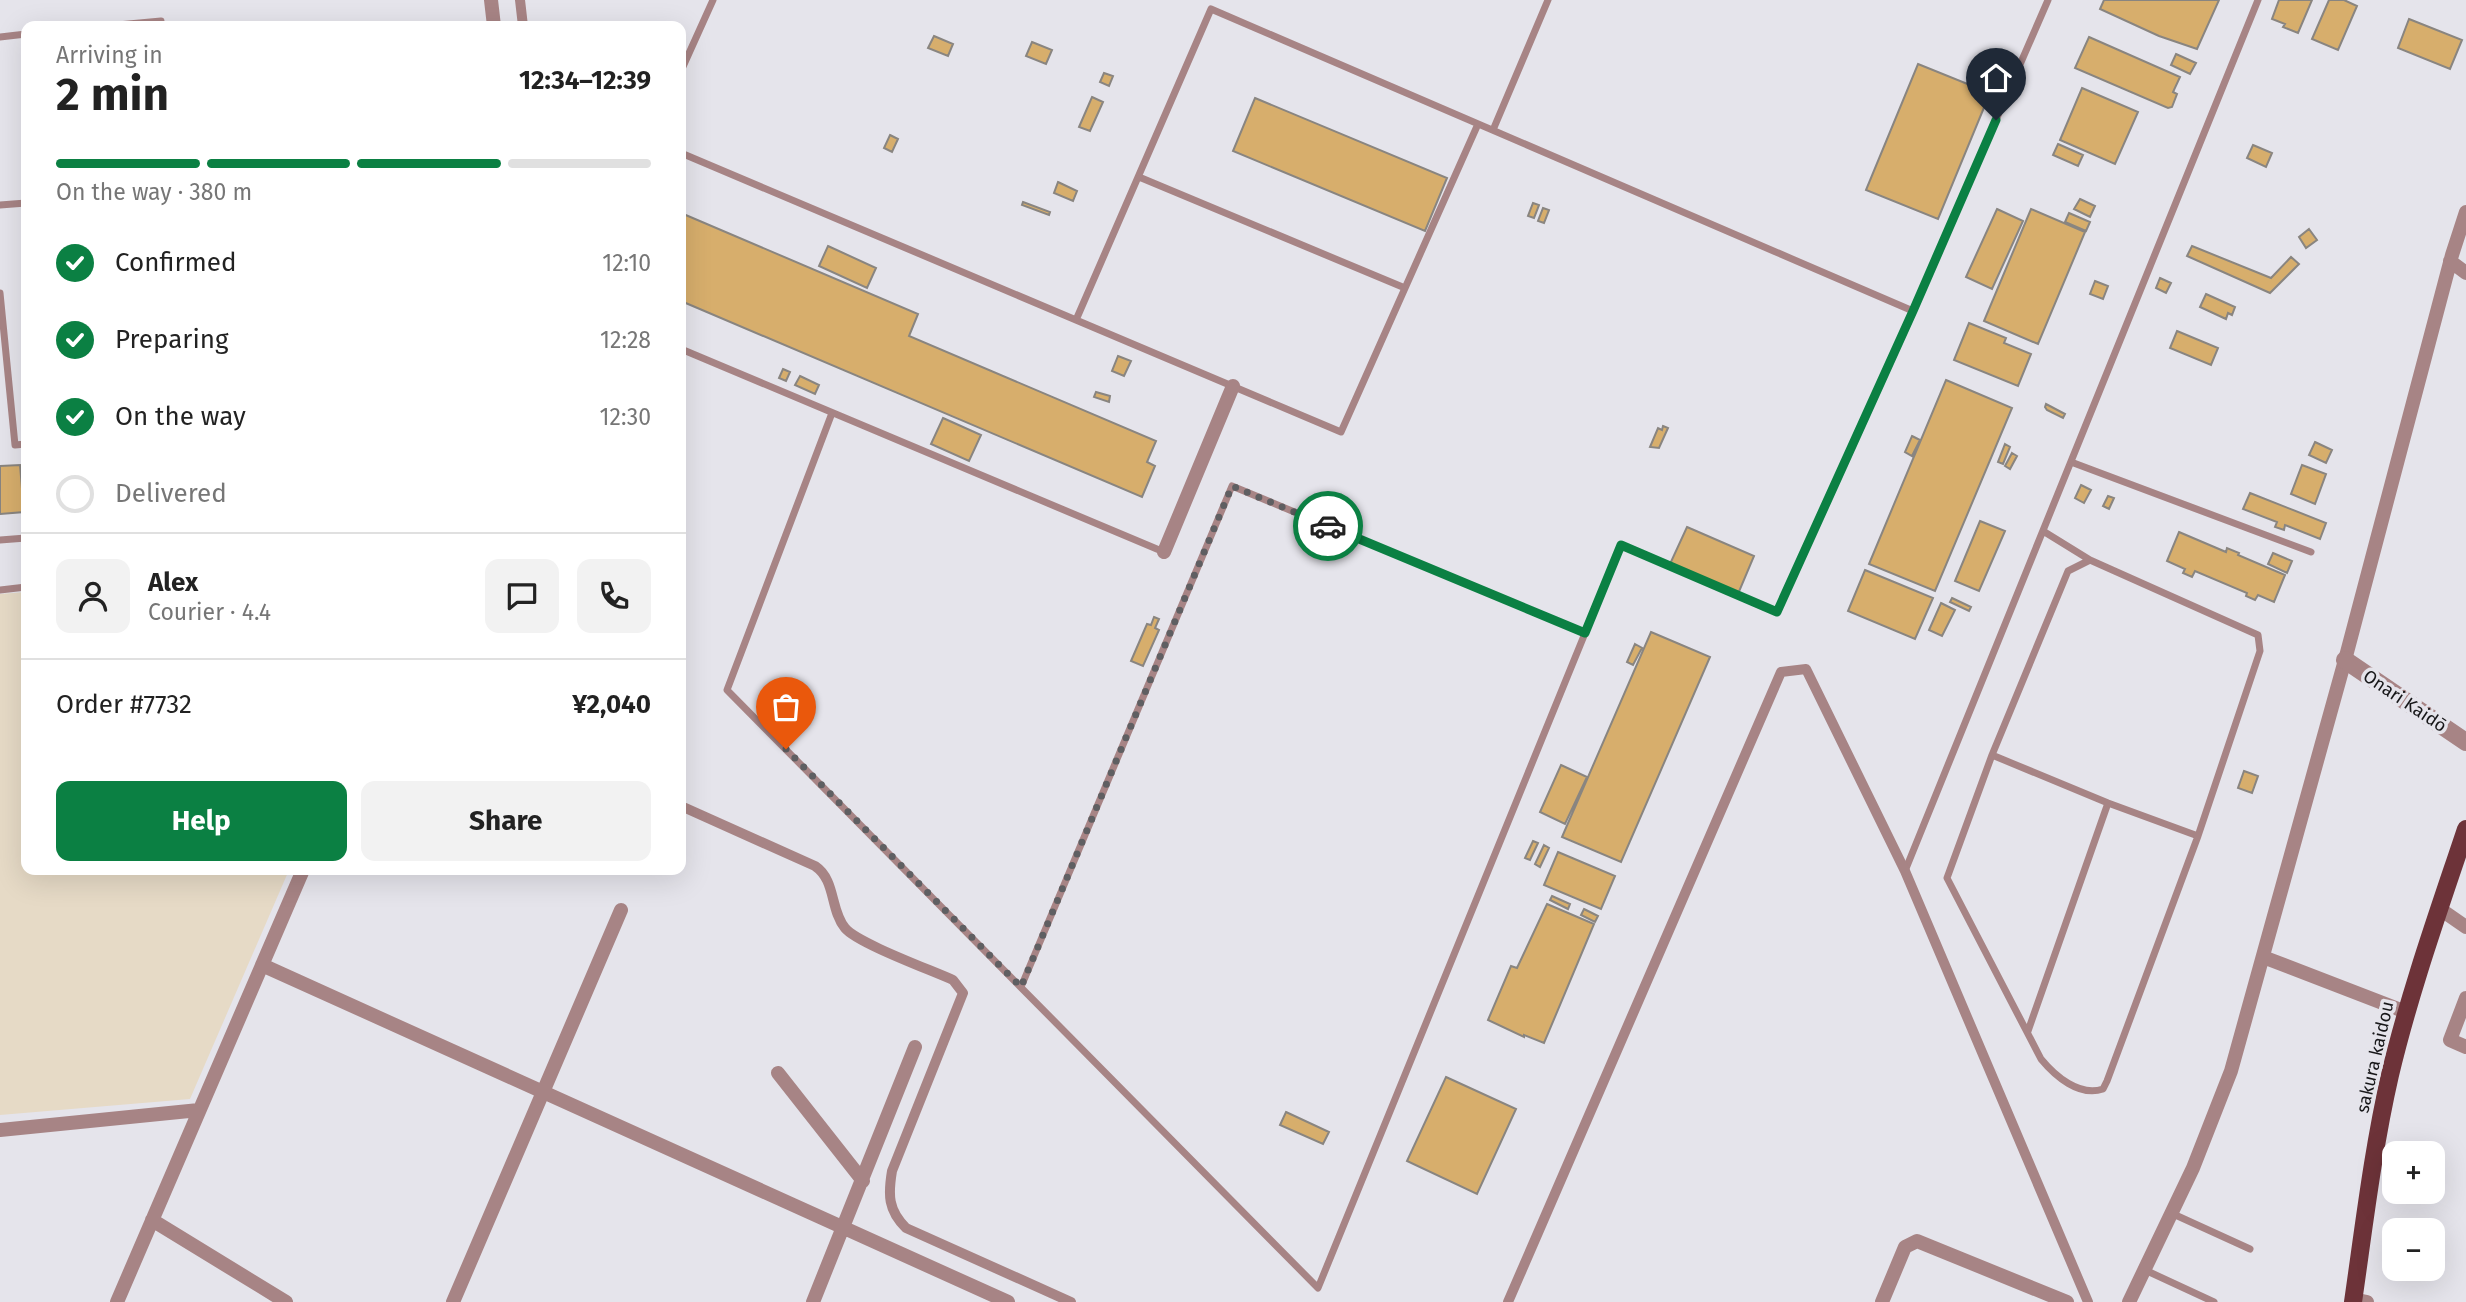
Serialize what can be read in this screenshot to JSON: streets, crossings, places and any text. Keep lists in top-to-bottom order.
{
  "streets": {
    "main road": ["sakura kaidou"],
    "street": ["Onari Kaidō"]
  },
  "page": {
    "heading": ["2 min", "Arriving in", "12:34–12:39"],
    "panel": [
      "Alex",
      "Courier · 4.4",
      "Order #7732",
      "¥2,040"
    ],
    "bar": "On the way · 380 m",
    "list": [
      ["Confirmed", "12:10"],
      ["Preparing", "12:28"],
      ["On the way", "12:30"],
      "Delivered"
    ],
    "buttons": ["Help", "Share"],
    "map_buttons": ["+", "−"]
  }
}
